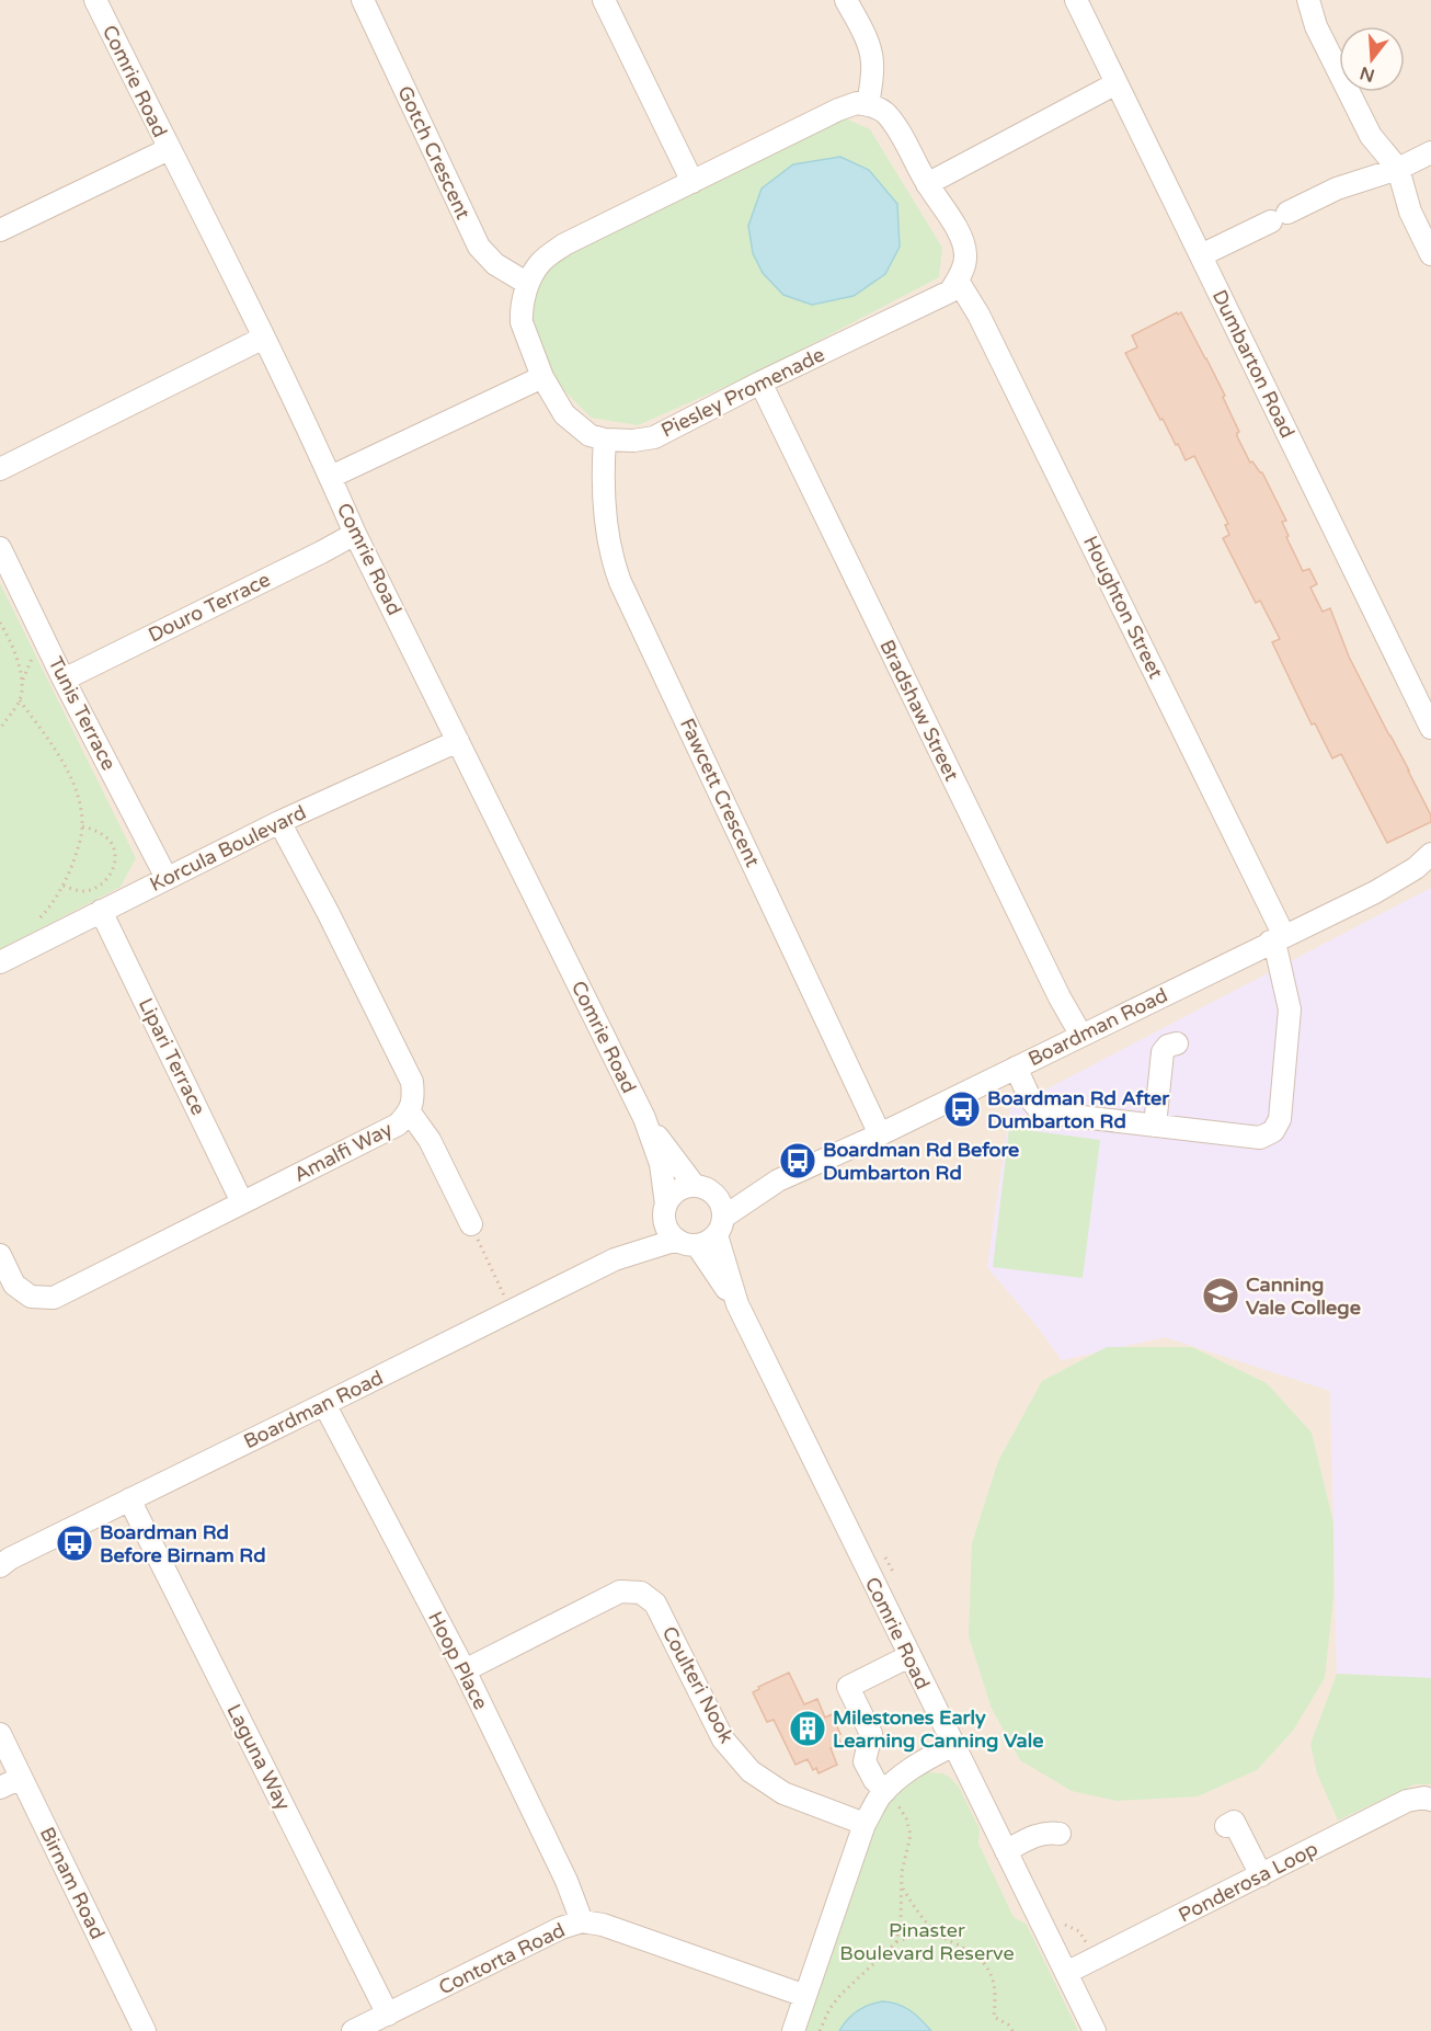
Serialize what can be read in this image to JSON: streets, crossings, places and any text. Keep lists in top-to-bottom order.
{
  "streets": {
    "street": [
      "Comrie Road",
      "Gotch Crescent",
      "Dumbarton Road",
      "Piesley Promenade",
      "Douro Terrace",
      "Houghton Street",
      "Bradshaw Street",
      "Tunis Terrace",
      "Fawcett Crescent",
      "Korcula Boulevard",
      "Boardman Road",
      "Lipari Terrace",
      "Amalfi Way",
      "Hoop Place",
      "Coulteri Nook",
      "Laguna Way",
      "Ponderosa Loop",
      "Birnam Road",
      "Contorta Road"
    ]
  },
  "crossings": [
    ["Comrie Road", "Douro Terrace"],
    ["Comrie Road", "Korcula Boulevard"],
    ["Comrie Road", "Boardman Road"],
    ["Comrie Road", "Ponderosa Loop"],
    ["Gotch Crescent", "Piesley Promenade"],
    ["Piesley Promenade", "Houghton Street"],
    ["Piesley Promenade", "Bradshaw Street"],
    ["Piesley Promenade", "Fawcett Crescent"],
    ["Douro Terrace", "Tunis Terrace"],
    ["Houghton Street", "Boardman Road"],
    ["Bradshaw Street", "Boardman Road"],
    ["Tunis Terrace", "Korcula Boulevard"],
    ["Fawcett Crescent", "Boardman Road"],
    ["Korcula Boulevard", "Lipari Terrace"],
    ["Korcula Boulevard", "Amalfi Way"],
    ["Boardman Road", "Hoop Place"],
    ["Boardman Road", "Laguna Way"],
    ["Lipari Terrace", "Amalfi Way"],
    ["Hoop Place", "Coulteri Nook"],
    ["Hoop Place", "Contorta Road"],
    ["Laguna Way", "Contorta Road"]
  ],
  "parks": ["Pinaster Boulevard Reserve"],
  "places": {
    "bus stop": ["Boardman Rd After Dumbarton Rd", "Boardman Rd Before Dumbarton Rd", "Boardman Rd Before Birnam Rd"],
    "school or university": ["Canning Vale College"],
    "building": ["Milestones Early Learning Canning Vale"]
  },
  "north": "bottom"
}
